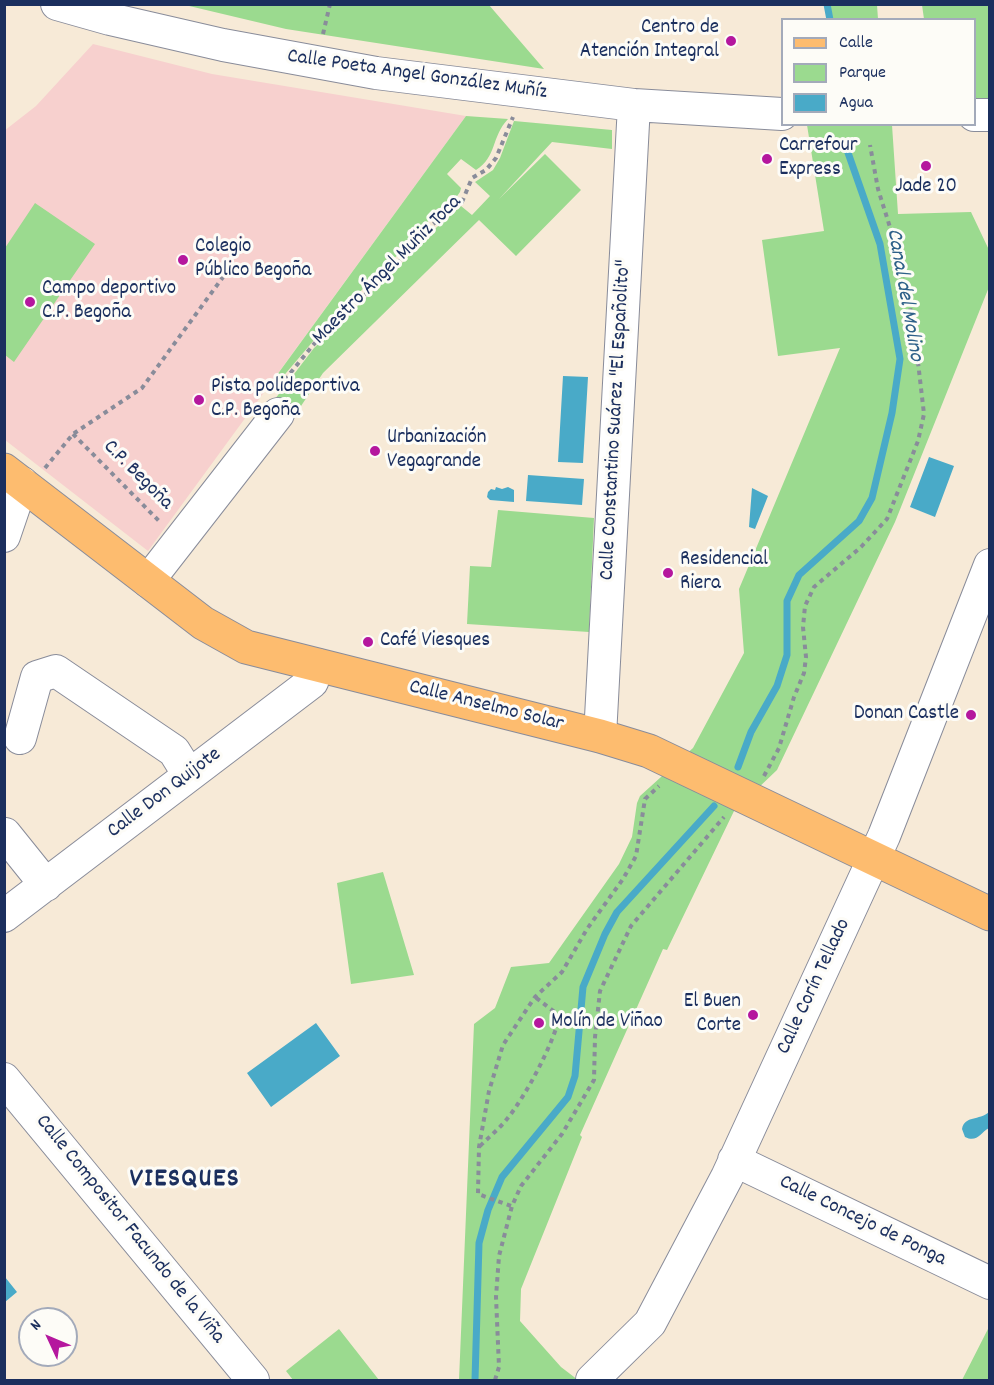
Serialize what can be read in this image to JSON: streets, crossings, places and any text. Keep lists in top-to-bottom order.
{
  "streets": {
    "main road": ["Calle Anselmo Solar"],
    "street": [
      "Calle Poeta Angel González Muñíz",
      "Calle Constantino Suárez \"El Españolito\"",
      "Calle Don Quijote",
      "Calle Corín Tellado",
      "Calle Concejo de Ponga",
      "Calle Compositor Facundo de la Viña"
    ],
    "path": ["Maestro Ángel Muñiz Toca", "C.P. Begoña"]
  },
  "crossings": [
    ["Calle Poeta Angel González Muñíz", "Calle Constantino Suárez \"El Españolito\""],
    ["Calle Constantino Suárez \"El Españolito\"", "Calle Anselmo Solar"],
    ["C.P. Begoña", "Calle Anselmo Solar"],
    ["Calle Anselmo Solar", "Calle Don Quijote"],
    ["Calle Anselmo Solar", "Calle Corín Tellado"],
    ["Calle Corín Tellado", "Calle Concejo de Ponga"]
  ],
  "districts": ["VIESQUES"],
  "water": ["Canal del Molino"],
  "places": [
    "Centro de Atención Integral",
    "Carrefour Express",
    "Jade 20",
    "Colegio Público Begoña",
    "Campo deportivo C.P. Begoña",
    "Pista polideportiva C.P. Begoña",
    "Urbanización Vegagrande",
    "Residencial Riera",
    "Café Viesques",
    "Donan Castle",
    "El Buen Corte",
    "Molín de Viñao"
  ],
  "legend": ["Calle", "Parque", "Agua"],
  "north": "top left"
}
